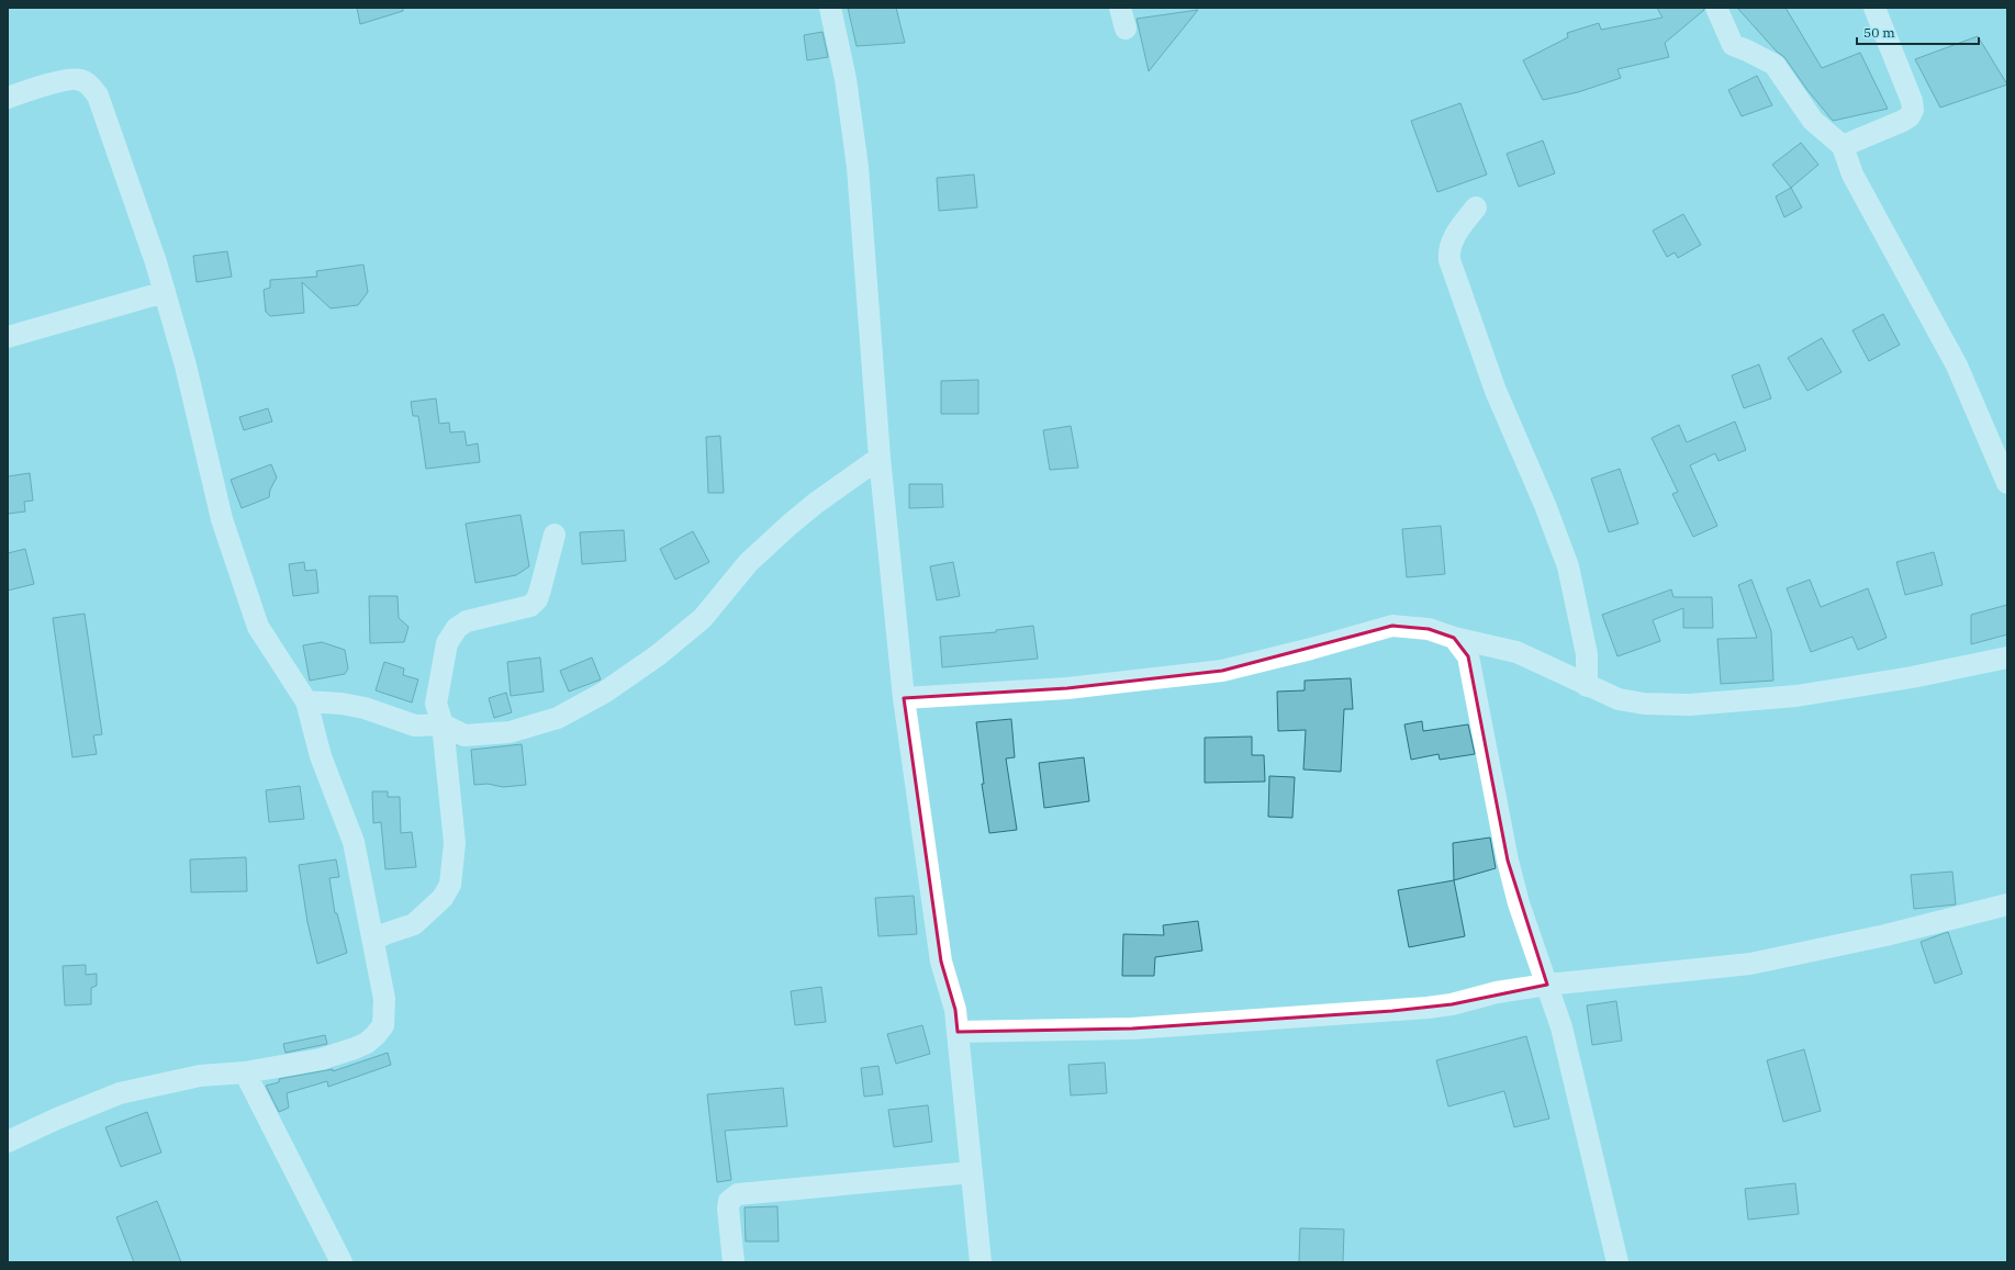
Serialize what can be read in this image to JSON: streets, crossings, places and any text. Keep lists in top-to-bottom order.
{
  "scale_bar": "50 m"
}
